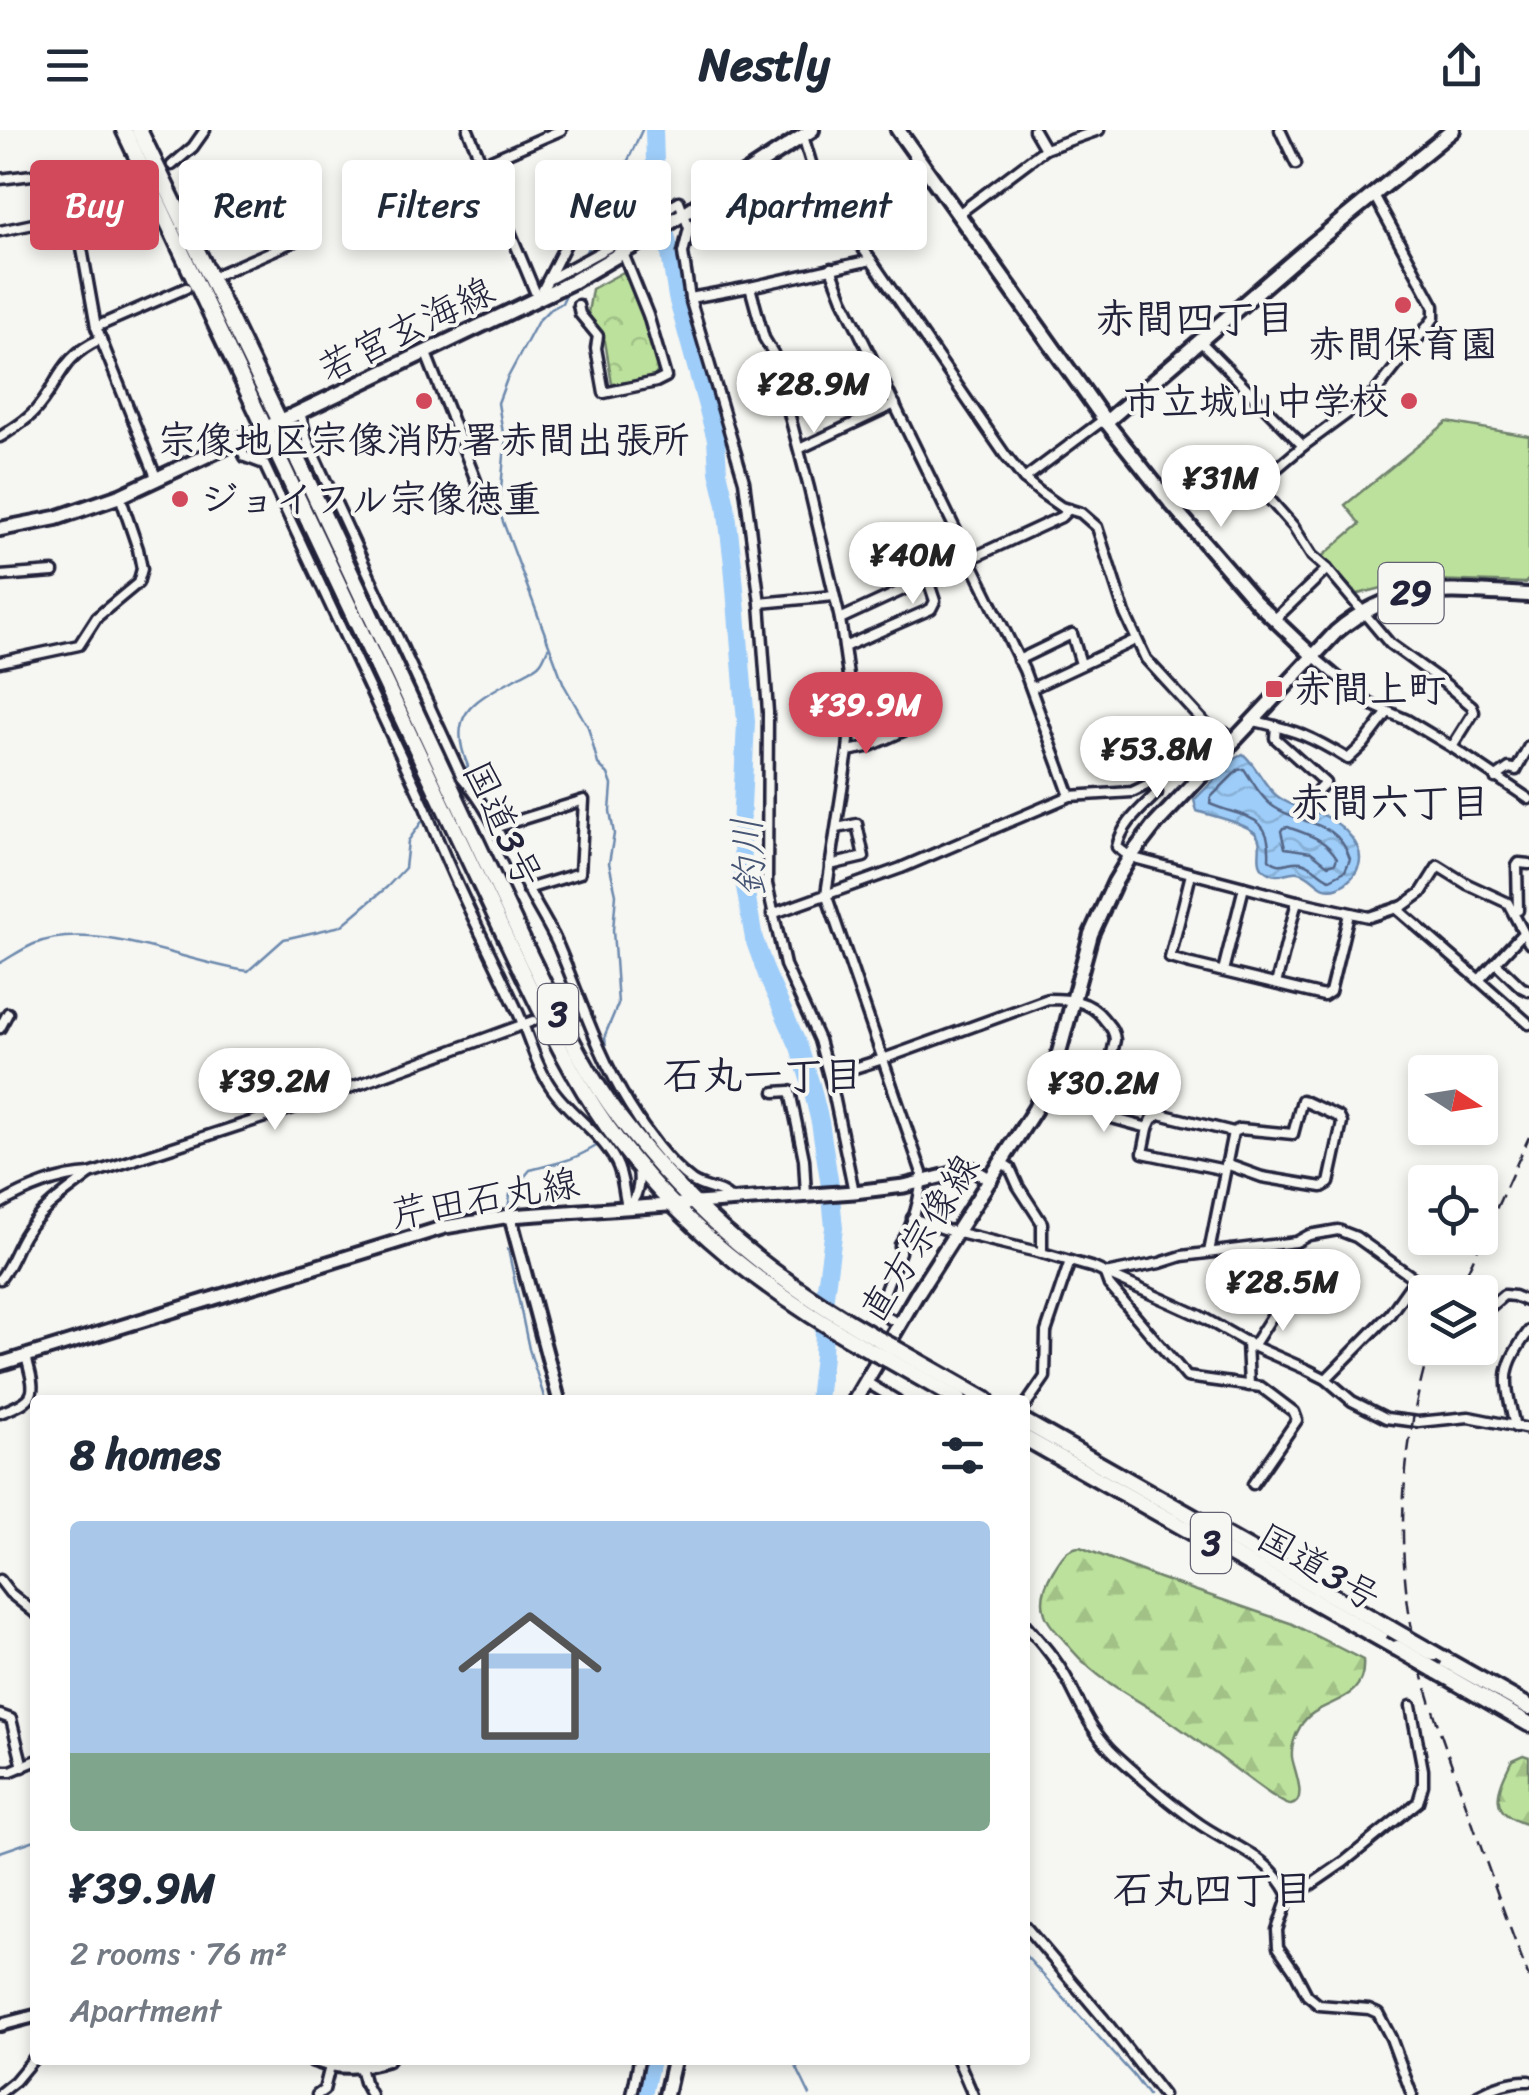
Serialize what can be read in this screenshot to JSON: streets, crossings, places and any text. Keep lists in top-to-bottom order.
{
  "streets": {
    "highway": ["国道3号", "3"],
    "main road": [
      "若宮玄海線",
      "29",
      "芹田石丸線",
      "直方宗像線"
    ]
  },
  "crossings": [
    ["若宮玄海線", "国道3号"],
    ["国道3号", "芹田石丸線"],
    ["芹田石丸線", "直方宗像線"]
  ],
  "districts": [
    "赤間四丁目",
    "赤間六丁目",
    "石丸一丁目",
    "石丸四丁目"
  ],
  "water": ["釣川"],
  "places": {
    "other": [
      "赤間保育園",
      "宗像地区宗像消防署赤間出張所",
      "市立城山中学校",
      "ジョイフル宗像徳重"
    ],
    "transit": ["赤間上町"]
  },
  "north": "right",
  "page": {
    "header": "Nestly",
    "chip": [
      "Buy",
      "Rent",
      "Filters",
      "New",
      "Apartment"
    ],
    "price": [
      "¥28.9M",
      "¥31M",
      "¥40M",
      "¥39.9M",
      "¥53.8M",
      "¥39.2M",
      "¥30.2M",
      "¥28.5M"
    ],
    "heading": "8 homes",
    "list": [
      {
        "name": "¥39.9M",
        "note": "2 rooms · 76 m² · Apartment"
      }
    ]
  }
}
